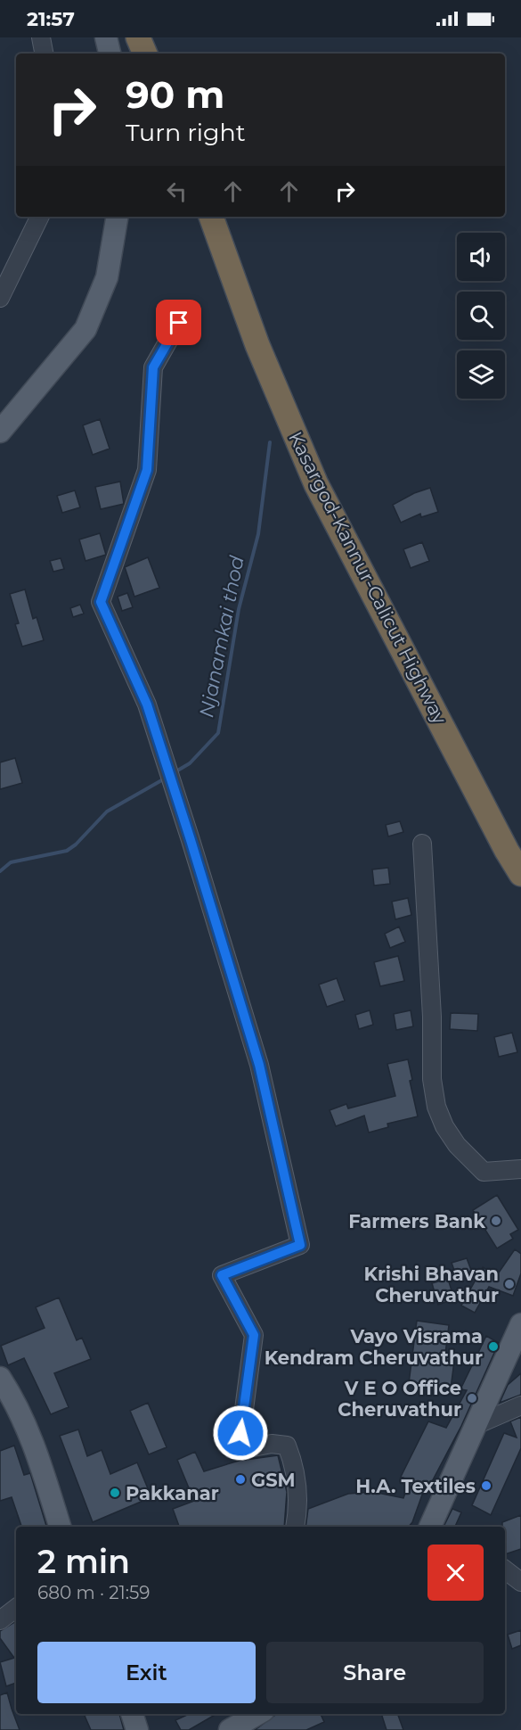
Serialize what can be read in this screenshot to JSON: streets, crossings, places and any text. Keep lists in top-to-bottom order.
{
  "streets": {
    "highway": ["Kasargod-Kannur-Calicut Highway"]
  },
  "water": ["Njanamkai thod"],
  "places": [
    "Farmers Bank",
    "Krishi Bhavan Cheruvathur",
    "Vayo Visrama Kendram Cheruvathur",
    "V E O Office Cheruvathur",
    "GSM",
    "H.A. Textiles",
    "Pakkanar"
  ],
  "page": {
    "status": "21:57",
    "turn": ["90 m", "Turn right"],
    "heading": ["2 min", "680 m · 21:59"],
    "buttons": ["Exit", "Share"]
  }
}
